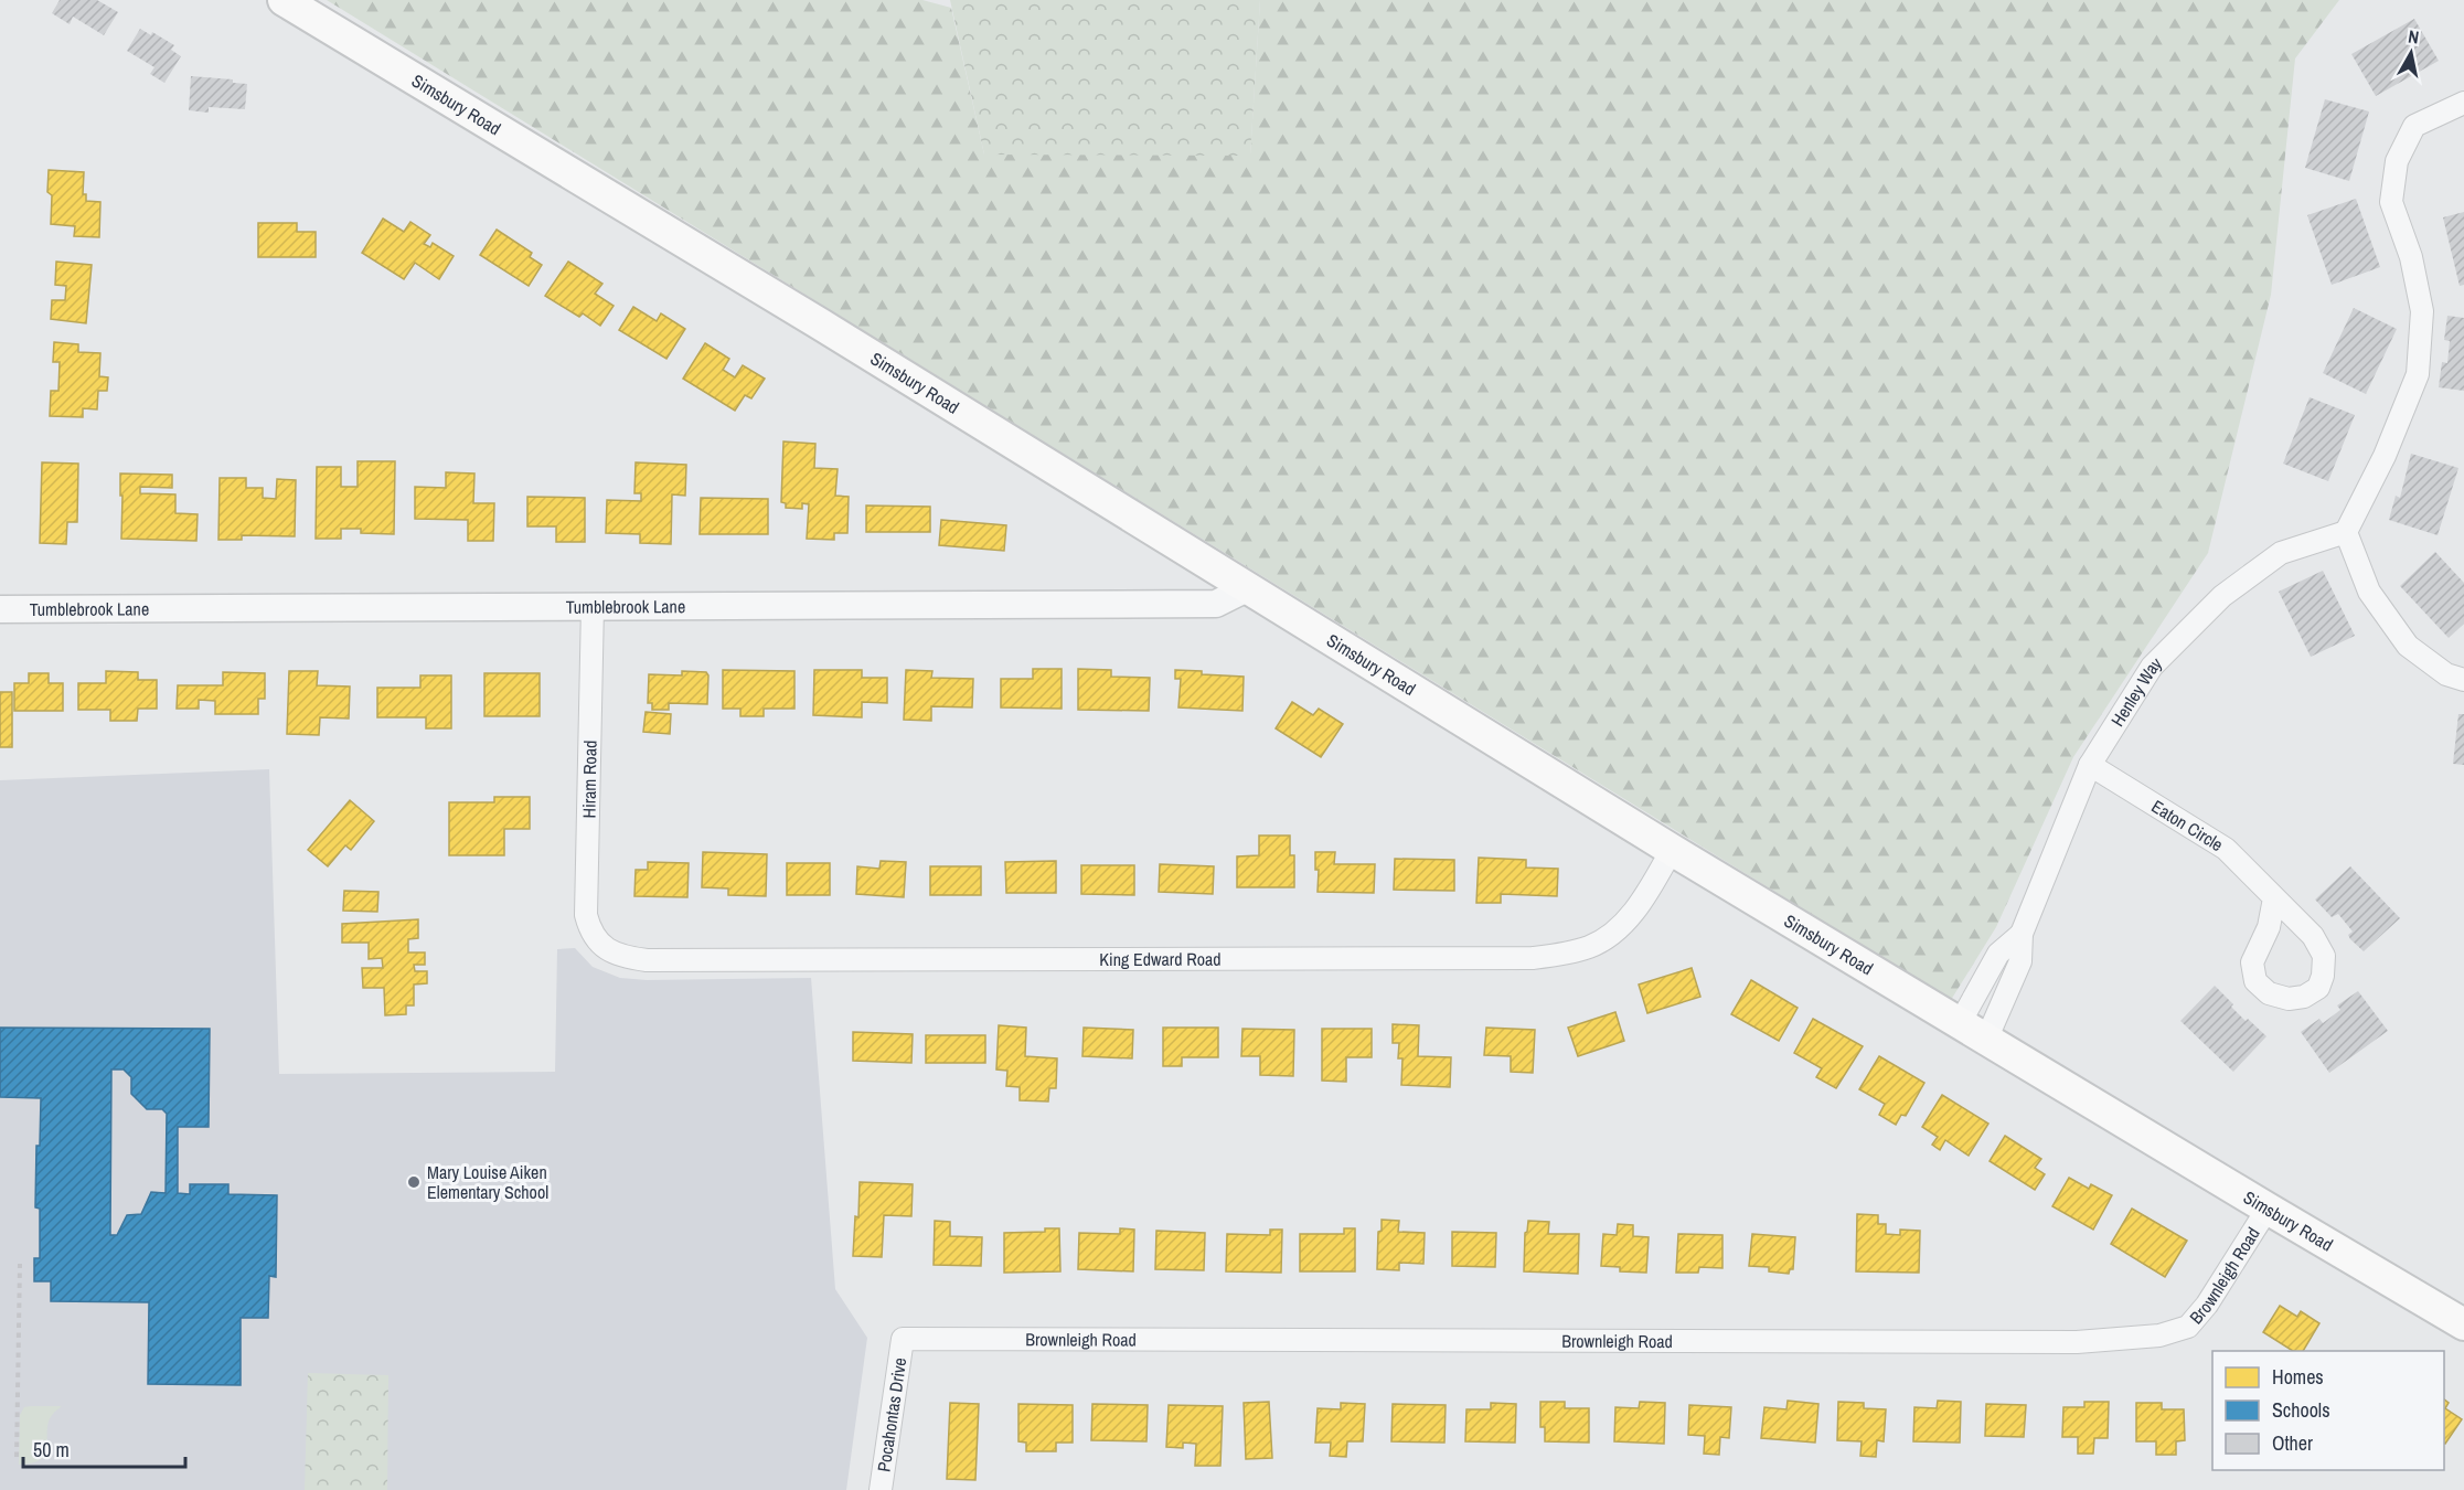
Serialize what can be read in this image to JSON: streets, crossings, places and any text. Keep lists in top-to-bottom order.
{
  "streets": {
    "main road": ["Simsbury Road"],
    "street": [
      "Tumblebrook Lane",
      "Henley Way",
      "Hiram Road",
      "Eaton Circle",
      "King Edward Road",
      "Brownleigh Road",
      "Pocahontas Drive"
    ]
  },
  "crossings": [
    ["Simsbury Road", "Tumblebrook Lane"],
    ["Simsbury Road", "Henley Way"],
    ["Simsbury Road", "King Edward Road"],
    ["Simsbury Road", "Brownleigh Road"],
    ["Tumblebrook Lane", "Hiram Road"],
    ["Henley Way", "Eaton Circle"],
    ["Hiram Road", "King Edward Road"],
    ["Brownleigh Road", "Pocahontas Drive"]
  ],
  "places": ["Mary Louise Aiken Elementary School"],
  "legend": ["Homes", "Schools", "Other"],
  "scale_bar": "50 m",
  "north": "top"
}
